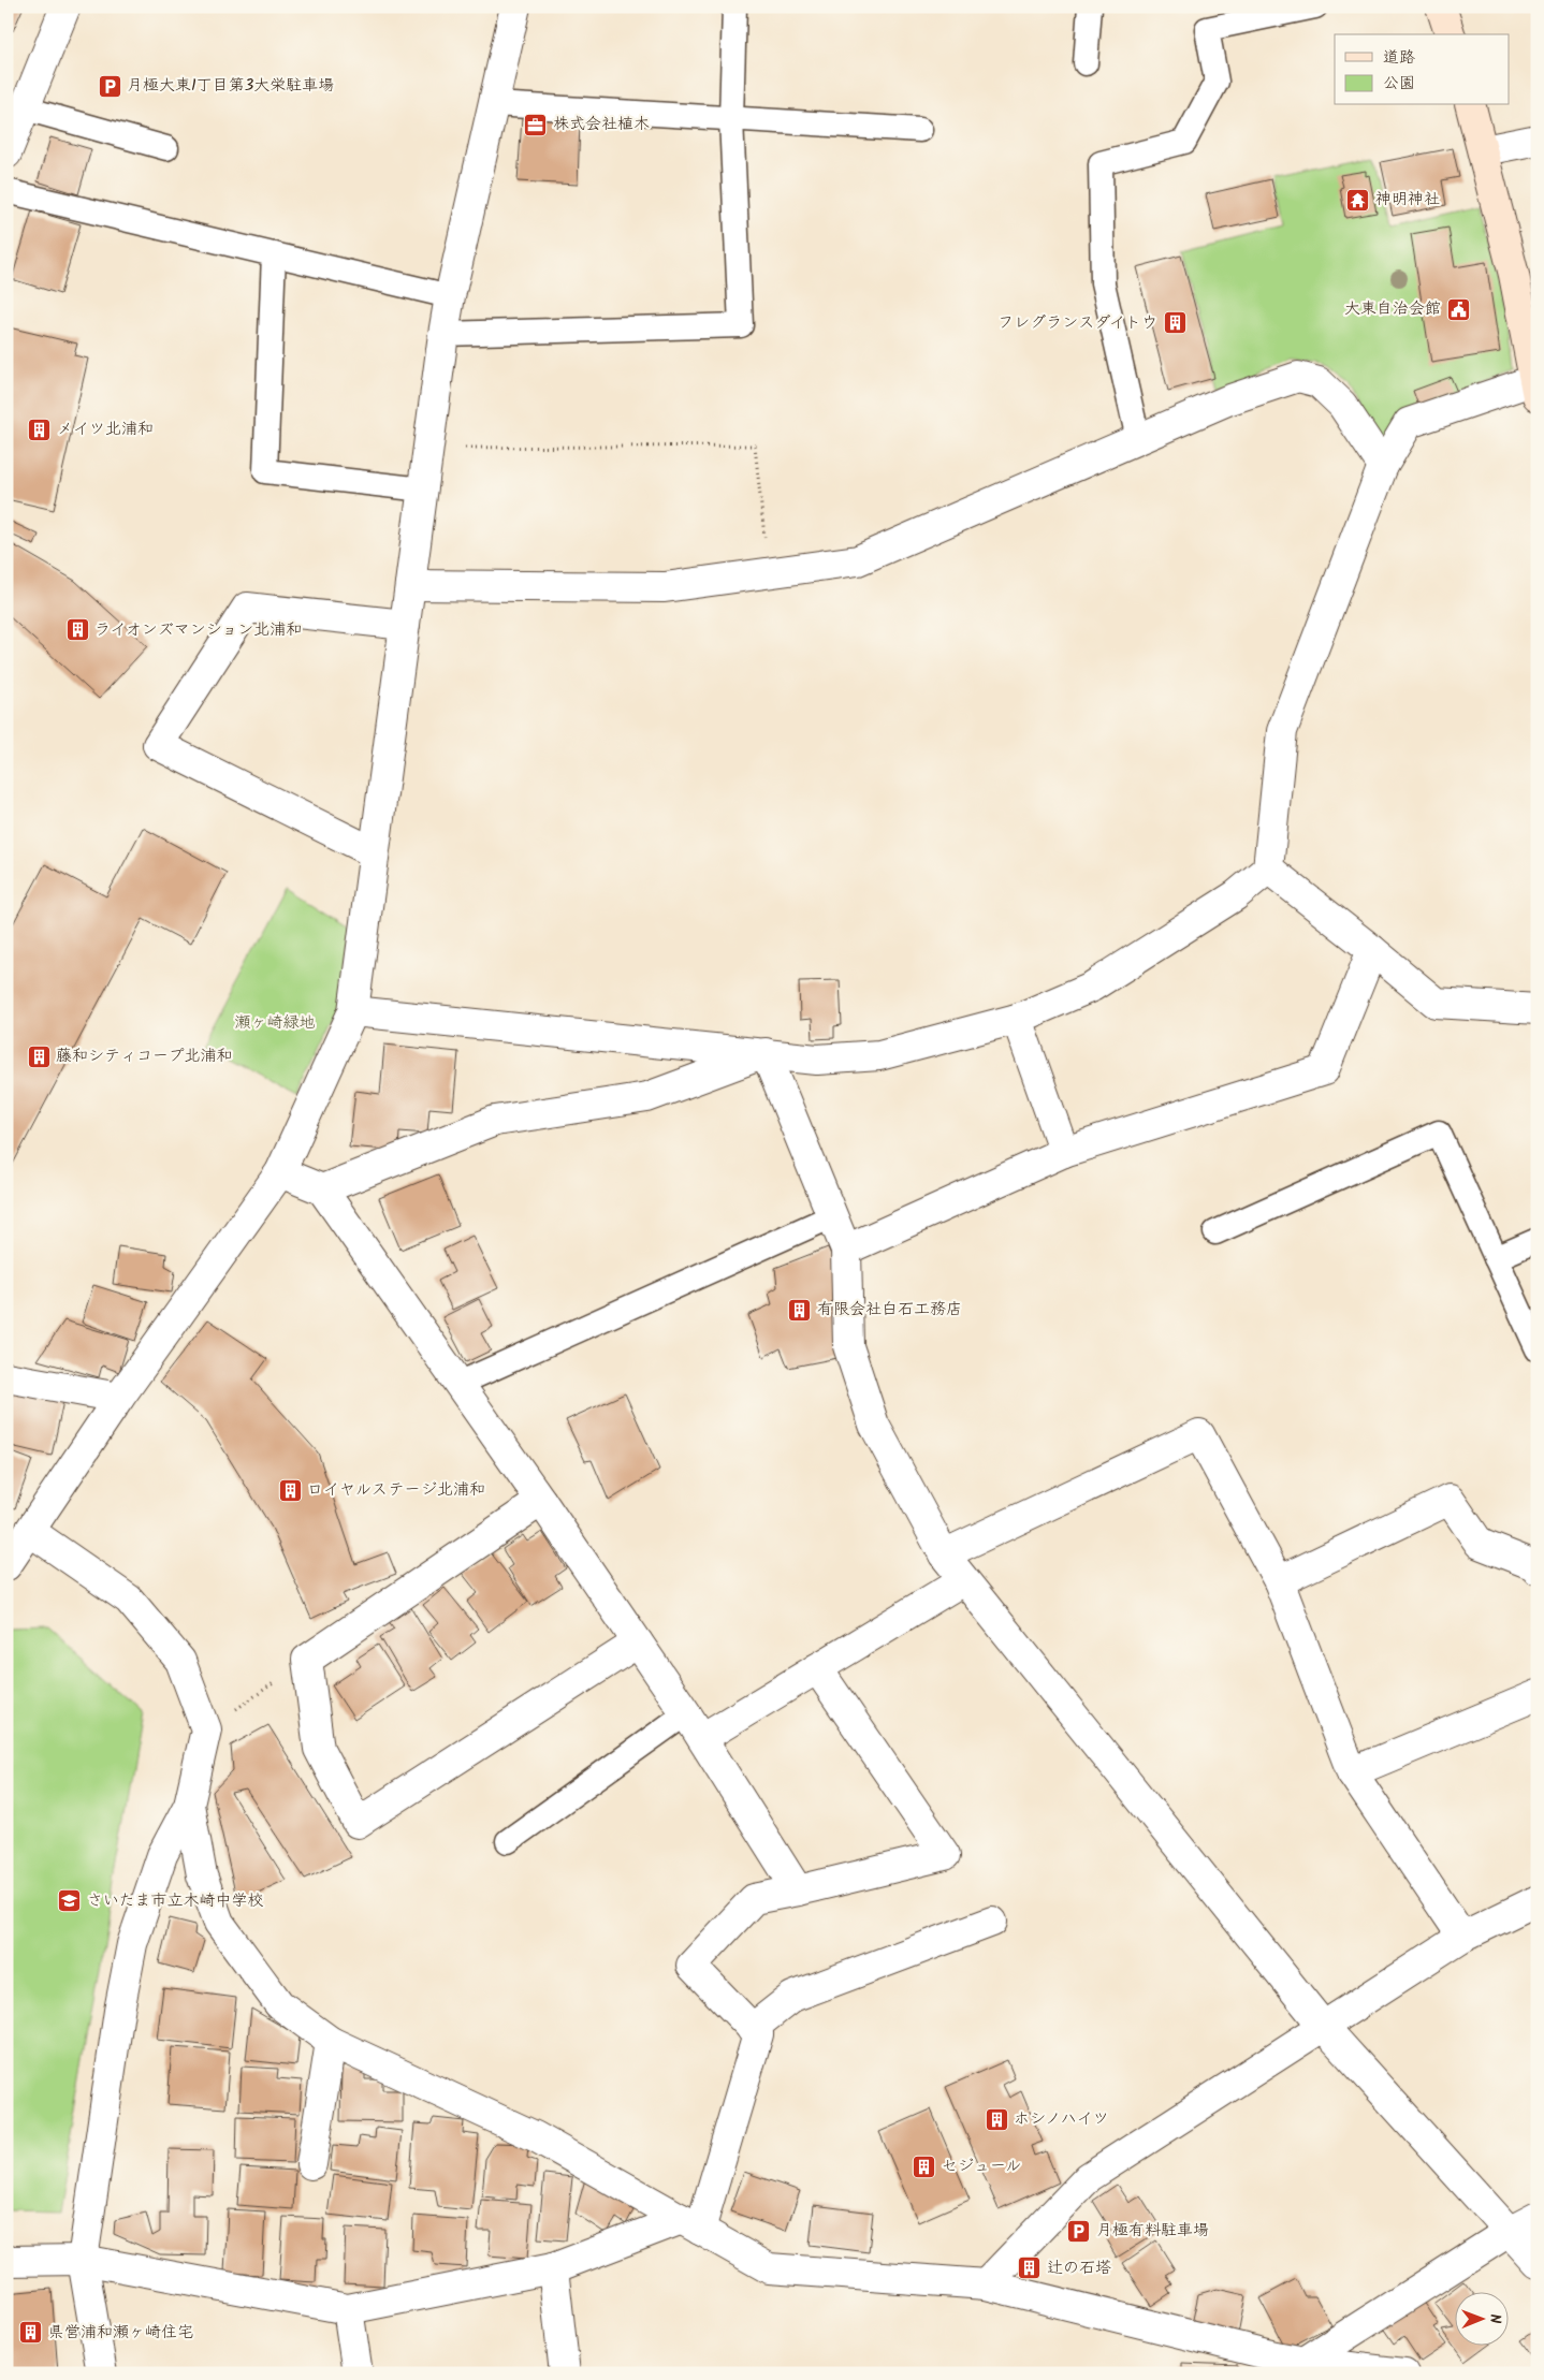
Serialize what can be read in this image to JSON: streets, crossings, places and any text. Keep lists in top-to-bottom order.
{
  "parks": ["瀬ヶ崎緑地"],
  "places": {
    "parking": ["月極大東1丁目第3大栄駐車場", "月極有料駐車場"],
    "office": ["株式会社植木"],
    "temple": ["神明神社"],
    "public building": ["大東自治会館"],
    "building": [
      "フレグランスダイトウ",
      "メイツ北浦和",
      "ライオンズマンション北浦和",
      "藤和シティコープ北浦和",
      "有限会社白石工務店",
      "ロイヤルステージ北浦和",
      "ホシノハイツ",
      "セジュール",
      "辻の石塔",
      "県営浦和瀬ヶ崎住宅"
    ],
    "school or university": ["さいたま市立木崎中学校"]
  },
  "legend": ["道路", "公園"],
  "north": "right"
}
